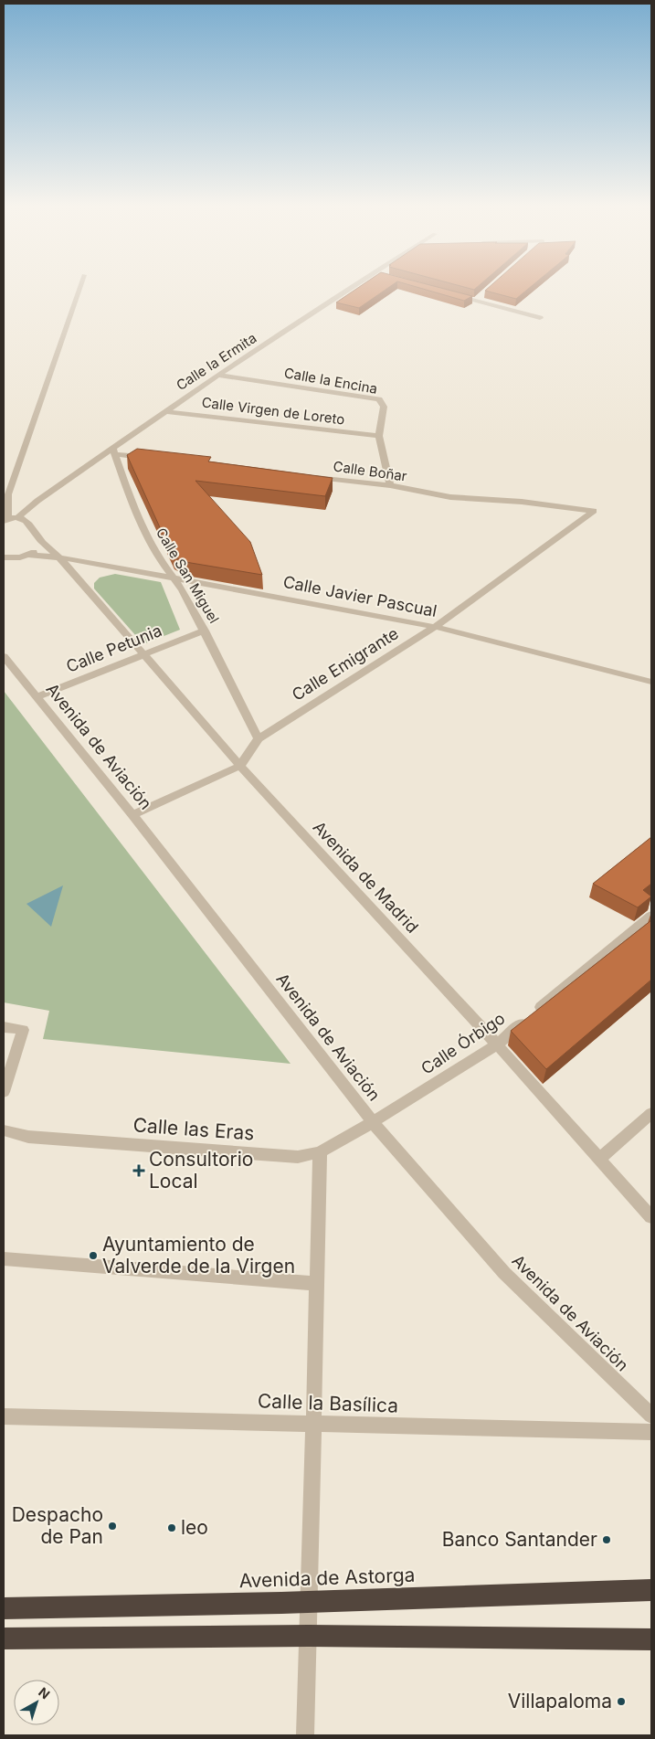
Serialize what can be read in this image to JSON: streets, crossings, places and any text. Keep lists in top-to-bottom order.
{
  "streets": {
    "highway": ["Avenida de Astorga"],
    "street": [
      "Calle la Ermita",
      "Calle la Encina",
      "Calle Virgen de Loreto",
      "Calle Boñar",
      "Calle San Miguel",
      "Calle Javier Pascual",
      "Calle Petunia",
      "Calle Emigrante",
      "Avenida de Aviación",
      "Avenida de Madrid",
      "Calle Órbigo",
      "Calle las Eras",
      "Calle la Basílica"
    ]
  },
  "crossings": [
    ["Calle la Ermita", "Calle la Encina"],
    ["Calle la Ermita", "Calle Virgen de Loreto"],
    ["Calle la Ermita", "Calle San Miguel"],
    ["Calle la Encina", "Calle Virgen de Loreto"],
    ["Calle la Encina", "Calle Boñar"],
    ["Calle Boñar", "Calle Emigrante"],
    ["Calle San Miguel", "Calle Javier Pascual"],
    ["Calle San Miguel", "Calle Petunia"],
    ["Calle San Miguel", "Calle Emigrante"],
    ["Calle Javier Pascual", "Calle Emigrante"],
    ["Calle Javier Pascual", "Avenida de Madrid"],
    ["Calle Petunia", "Avenida de Aviación"],
    ["Calle Petunia", "Avenida de Madrid"],
    ["Calle Emigrante", "Avenida de Madrid"],
    ["Avenida de Aviación", "Calle Órbigo"],
    ["Avenida de Aviación", "Calle las Eras"],
    ["Avenida de Madrid", "Calle Órbigo"],
    ["Calle Órbigo", "Calle las Eras"]
  ],
  "places": {
    "health": ["Consultorio Local"],
    "other": [
      "Ayuntamiento de Valverde de la Virgen",
      "Despacho de Pan",
      "leo",
      "Banco Santander",
      "Villapaloma"
    ]
  },
  "north": "top right"
}
